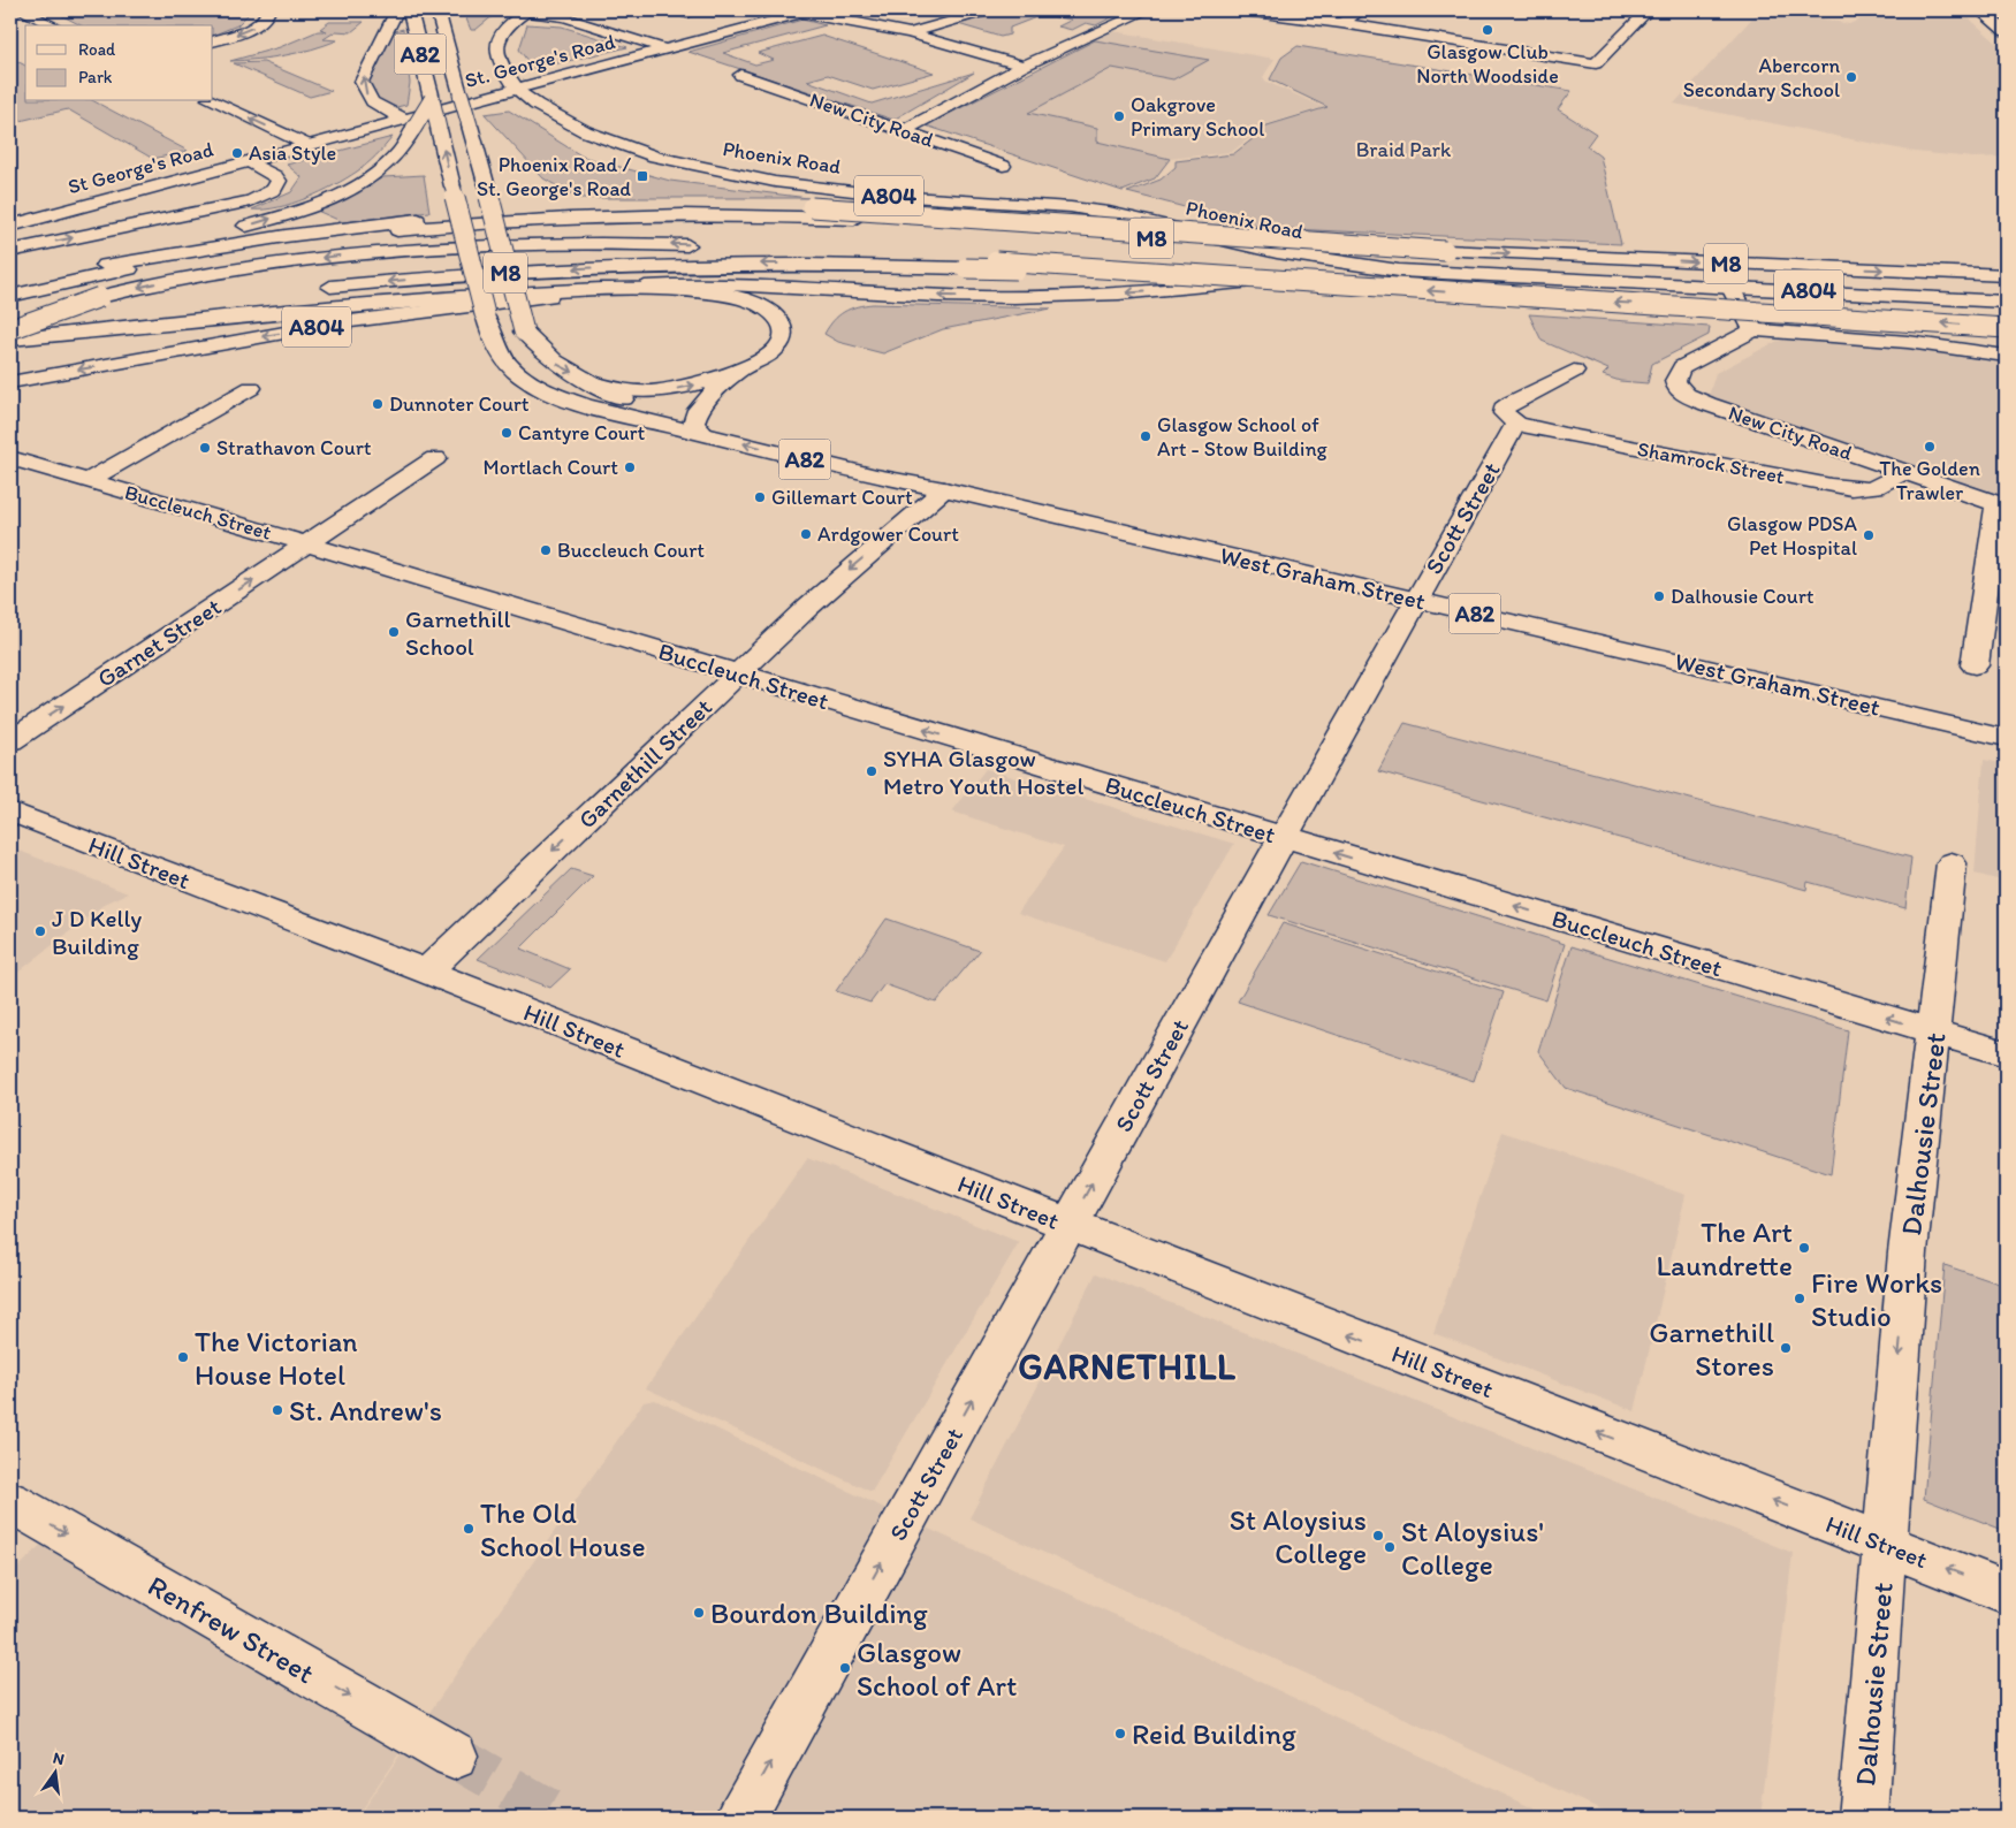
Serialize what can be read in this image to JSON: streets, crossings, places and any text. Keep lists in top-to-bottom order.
{
  "streets": {
    "main road": [
      "A82",
      "St. George's Road",
      "New City Road",
      "Phoenix Road",
      "St George's Road",
      "A804",
      "M8",
      "Shamrock Street",
      "Buccleuch Street",
      "Scott Street",
      "West Graham Street",
      "Garnet Street",
      "Garnethill Street",
      "Hill Street",
      "Dalhousie Street",
      "Renfrew Street"
    ]
  },
  "crossings": [
    ["A82", "West Graham Street"],
    ["St. George's Road", "Phoenix Road"],
    ["St. George's Road", "St George's Road"],
    ["New City Road", "Shamrock Street"],
    ["Phoenix Road", "A804"],
    ["Shamrock Street", "Scott Street"],
    ["Buccleuch Street", "Scott Street"],
    ["Buccleuch Street", "Garnet Street"],
    ["Buccleuch Street", "Garnethill Street"],
    ["Buccleuch Street", "Dalhousie Street"],
    ["Scott Street", "West Graham Street"],
    ["Scott Street", "Hill Street"],
    ["West Graham Street", "Garnethill Street"],
    ["Garnethill Street", "Hill Street"],
    ["Hill Street", "Dalhousie Street"]
  ],
  "one_way": [
    "Buccleuch Street",
    "Scott Street",
    "Garnethill Street",
    "Hill Street",
    "Dalhousie Street",
    "Renfrew Street"
  ],
  "districts": ["GARNETHILL"],
  "parks": ["Braid Park"],
  "places": {
    "other": [
      "Glasgow Club North Woodside",
      "Abercorn Secondary School",
      "Oakgrove Primary School",
      "Asia Style",
      "Dunnoter Court",
      "Cantyre Court",
      "Glasgow School of Art - Stow Building",
      "The Golden Trawler",
      "Strathavon Court",
      "Mortlach Court",
      "Gillemart Court",
      "Ardgower Court",
      "Glasgow PDSA Pet Hospital",
      "Buccleuch Court",
      "Dalhousie Court",
      "Garnethill School",
      "SYHA Glasgow Metro Youth Hostel",
      "J D Kelly Building",
      "The Art Laundrette",
      "Fire Works Studio",
      "Garnethill Stores",
      "The Victorian House Hotel",
      "St. Andrew's",
      "The Old School House",
      "St Aloysius College",
      "St Aloysius' College",
      "Bourdon Building",
      "Glasgow School of Art",
      "Reid Building"
    ],
    "transit": ["Phoenix Road / St. George's Road"]
  },
  "legend": ["Road", "Park"],
  "north": "top"
}
